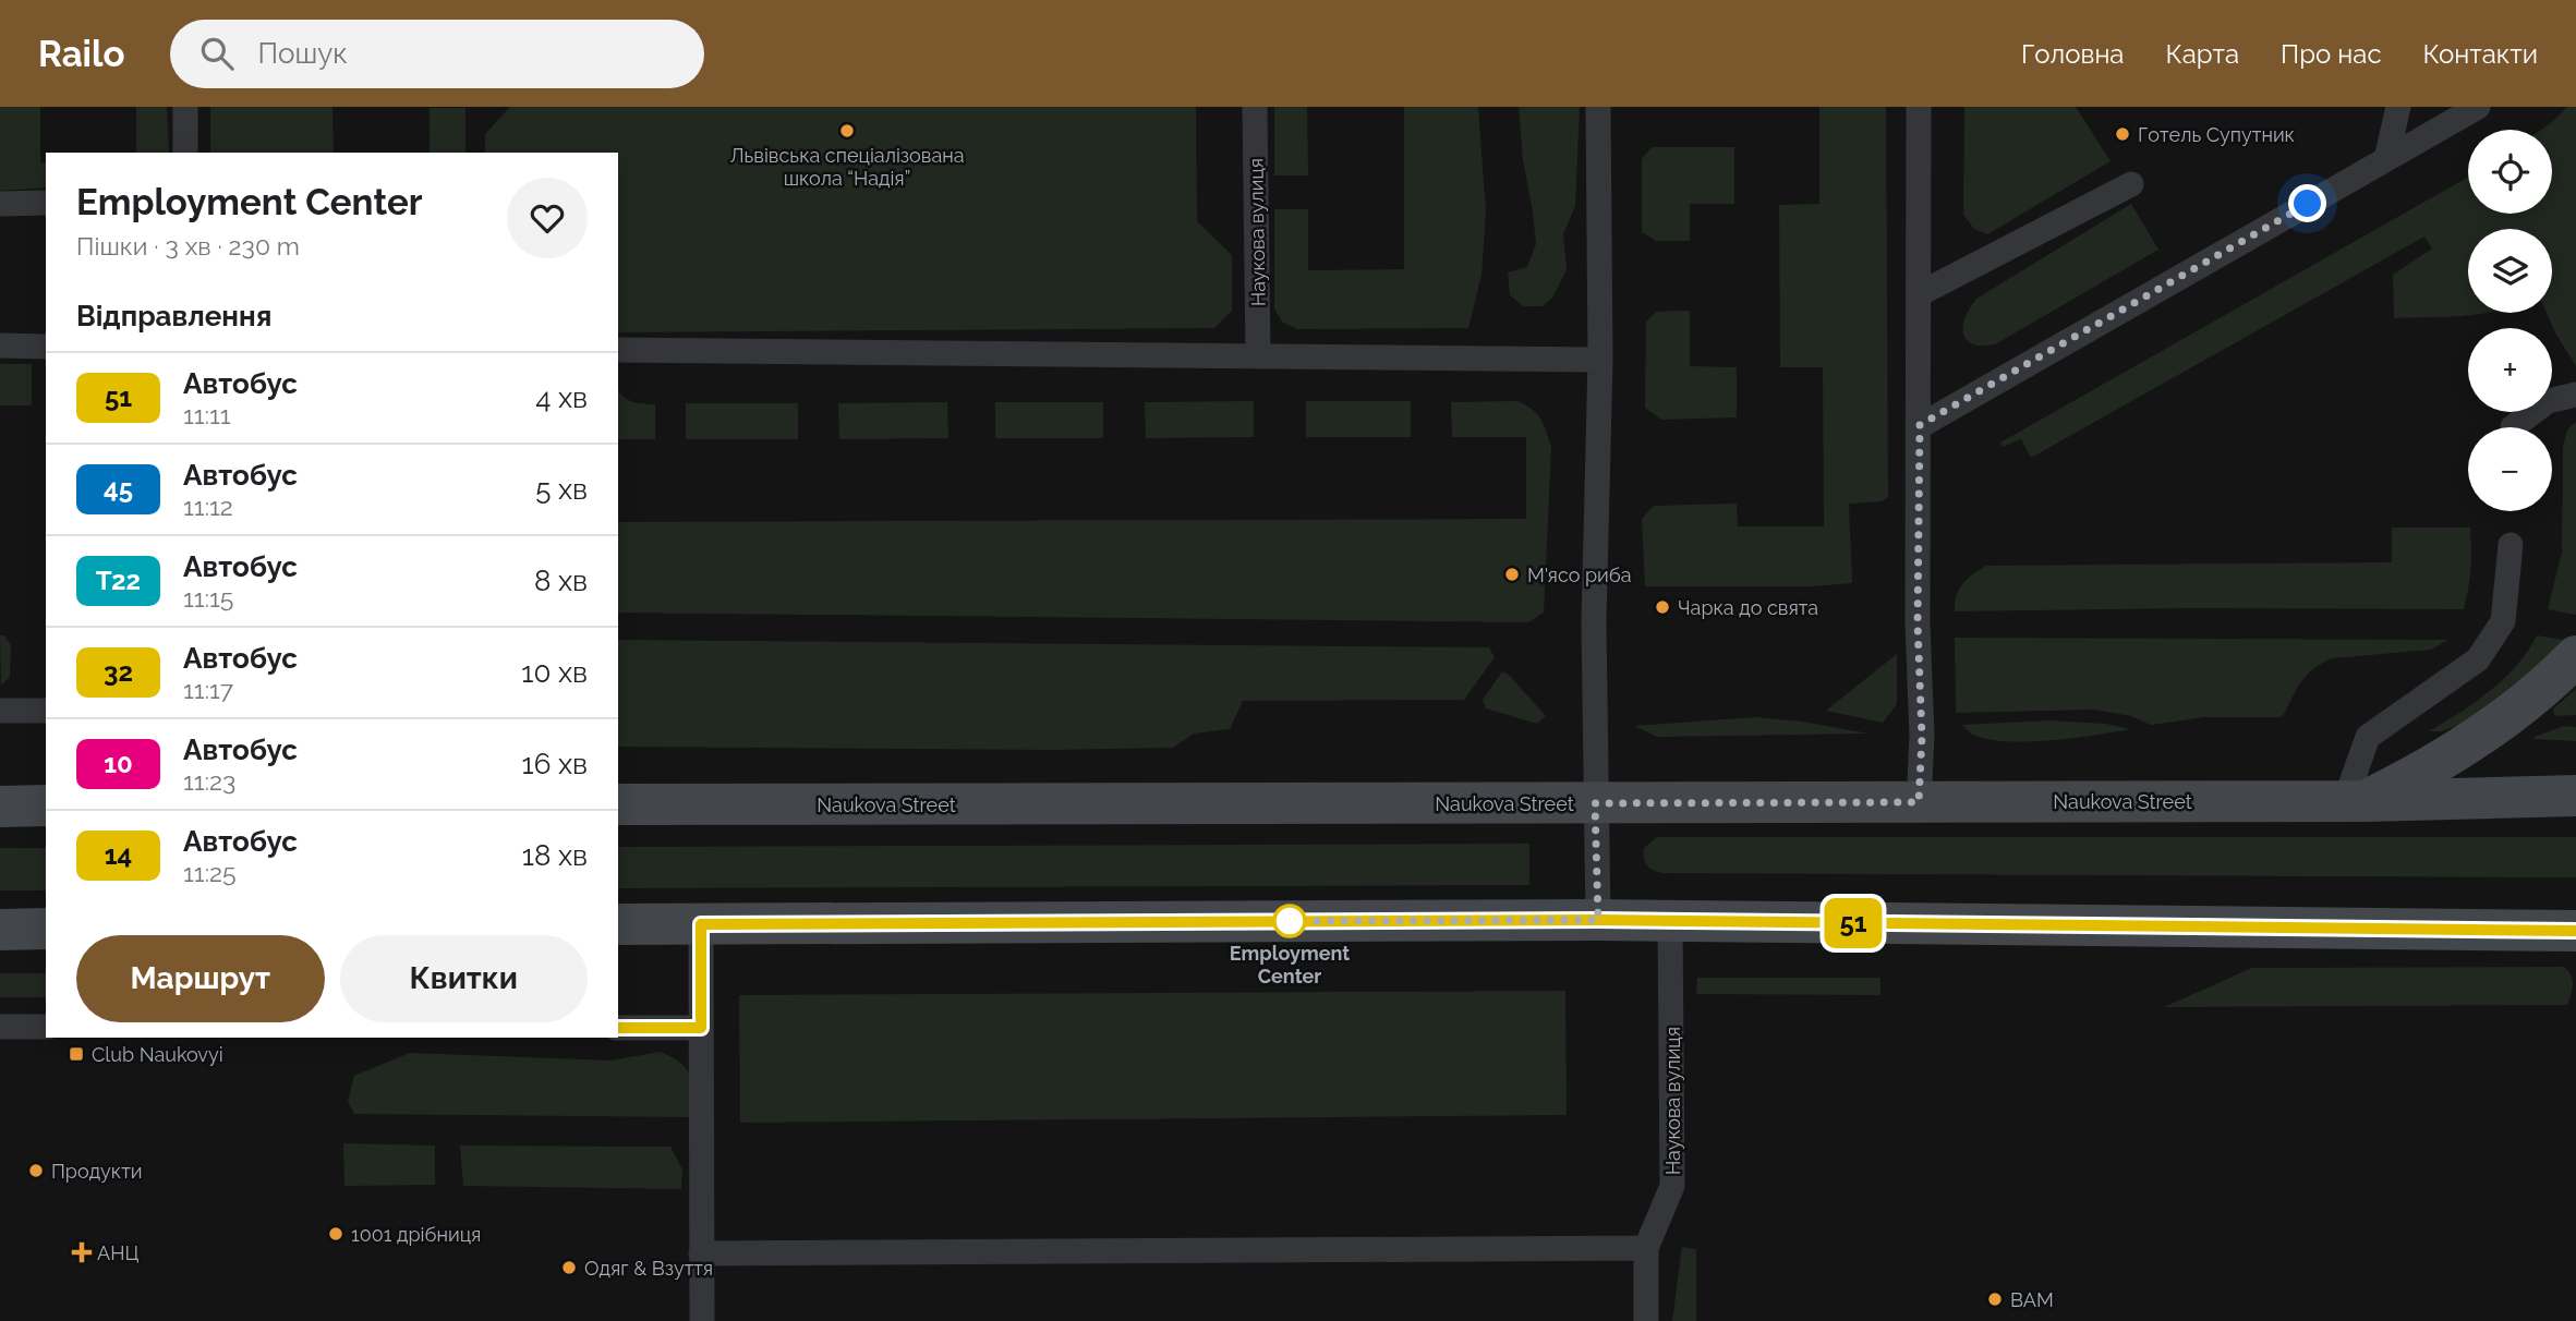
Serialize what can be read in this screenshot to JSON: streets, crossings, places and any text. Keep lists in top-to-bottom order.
{
  "streets": {
    "main road": ["Naukova Street"],
    "lane": ["Наукова вулиця"]
  },
  "places": {
    "other": [
      "Львівська спеціалізована школа “Надія”",
      "Готель Супутник",
      "М'ясо риба",
      "Чарка до свята",
      "Employment Center",
      "Продукти",
      "1001 дрібниця",
      "Одяг & Взуття",
      "ВАМ"
    ],
    "transit": ["Club Naukovyi"],
    "health": ["АНЦ"]
  },
  "lines": ["bus line 51"],
  "page": {
    "header": "Railo",
    "search": "Пошук",
    "nav": [
      "Головна",
      "Карта",
      "Про нас",
      "Контакти"
    ],
    "on_map": "51",
    "map_buttons": ["+", "−"],
    "heading": [
      ["Employment Center", "Пішки · 3 хв · 230 m"],
      "Відправлення"
    ],
    "list": [
      {
        "mark": "51",
        "name": "Автобус",
        "note": "11:11",
        "value": "4 хв"
      },
      {
        "mark": "45",
        "name": "Автобус",
        "note": "11:12",
        "value": "5 хв"
      },
      {
        "mark": "Т22",
        "name": "Автобус",
        "note": "11:15",
        "value": "8 хв"
      },
      {
        "mark": "32",
        "name": "Автобус",
        "note": "11:17",
        "value": "10 хв"
      },
      {
        "mark": "10",
        "name": "Автобус",
        "note": "11:23",
        "value": "16 хв"
      },
      {
        "mark": "14",
        "name": "Автобус",
        "note": "11:25",
        "value": "18 хв"
      }
    ],
    "buttons": ["Маршрут", "Квитки"]
  }
}
